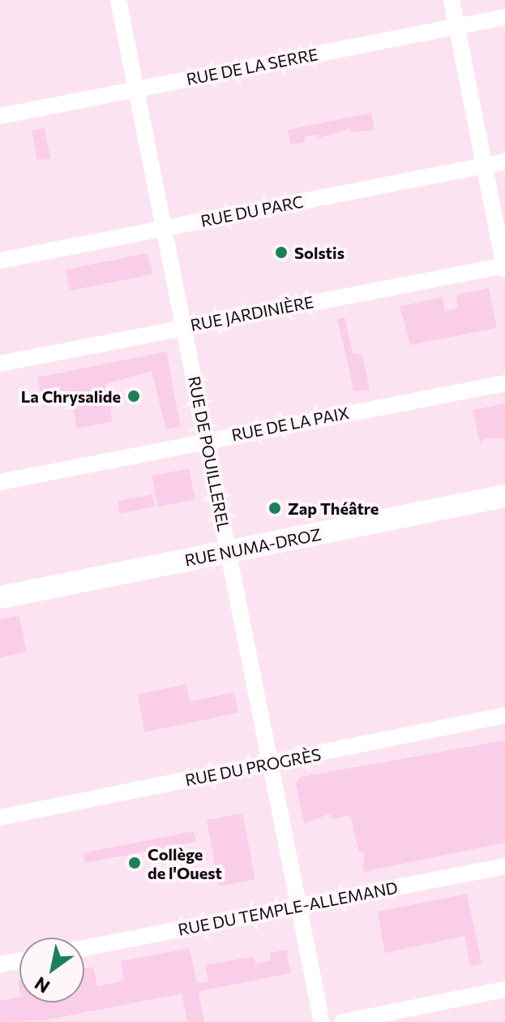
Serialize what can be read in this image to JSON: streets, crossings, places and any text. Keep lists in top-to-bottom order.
{
  "streets": {
    "main road": ["RUE NUMA-DROZ"],
    "street": [
      "RUE DE LA SERRE",
      "RUE DU PARC",
      "RUE JARDINIÈRE",
      "RUE DE LA PAIX",
      "RUE DE POUILLEREL",
      "RUE DU PROGRÈS",
      "RUE DU TEMPLE-ALLEMAND"
    ]
  },
  "crossings": [
    ["RUE DE LA SERRE", "RUE DE POUILLEREL"],
    ["RUE DU PARC", "RUE DE POUILLEREL"],
    ["RUE JARDINIÈRE", "RUE DE POUILLEREL"],
    ["RUE DE LA PAIX", "RUE DE POUILLEREL"],
    ["RUE DE POUILLEREL", "RUE NUMA-DROZ"],
    ["RUE DE POUILLEREL", "RUE DU PROGRÈS"],
    ["RUE DE POUILLEREL", "RUE DU TEMPLE-ALLEMAND"]
  ],
  "places": [
    "Solstis",
    "La Chrysalide",
    "Zap Théâtre",
    "Collège de l'Ouest"
  ],
  "north": "bottom left"
}
